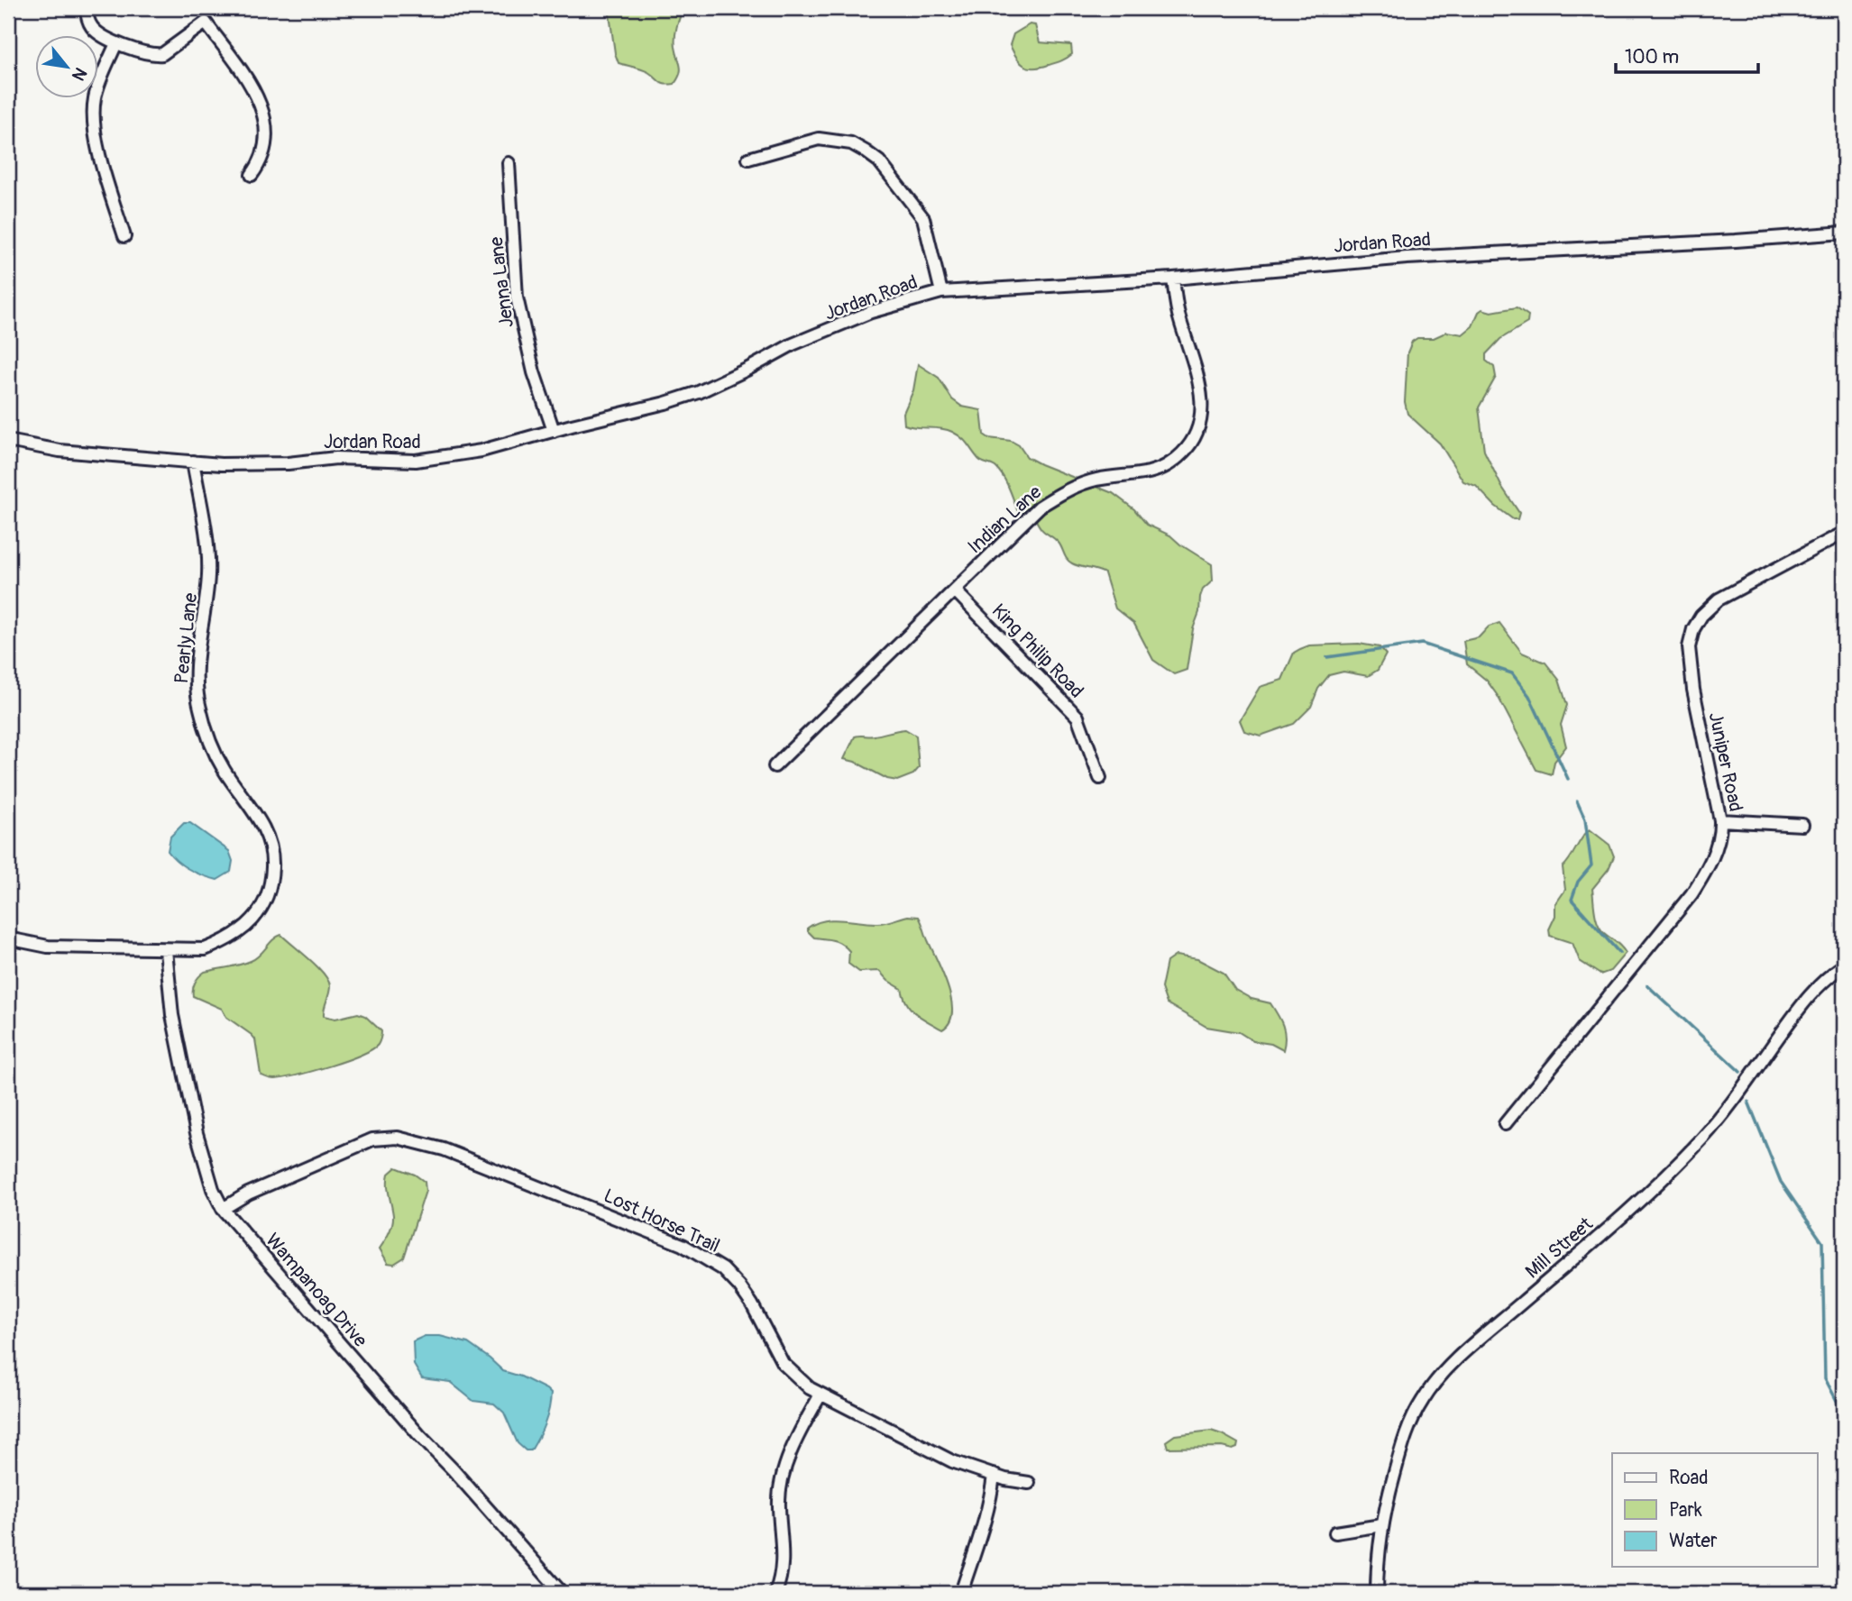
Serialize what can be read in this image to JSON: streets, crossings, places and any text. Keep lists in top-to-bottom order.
{
  "streets": {
    "street": [
      "Jordan Road",
      "Jenna Lane",
      "Indian Lane",
      "Pearly Lane",
      "King Philip Road",
      "Juniper Road",
      "Lost Horse Trail",
      "Mill Street",
      "Wampanoag Drive"
    ]
  },
  "crossings": [
    ["Jordan Road", "Jenna Lane"],
    ["Jordan Road", "Indian Lane"],
    ["Jordan Road", "Pearly Lane"],
    ["Indian Lane", "King Philip Road"],
    ["Pearly Lane", "Wampanoag Drive"],
    ["Lost Horse Trail", "Wampanoag Drive"]
  ],
  "legend": ["Road", "Park", "Water"],
  "scale_bar": "100 m",
  "north": "bottom right"
}
